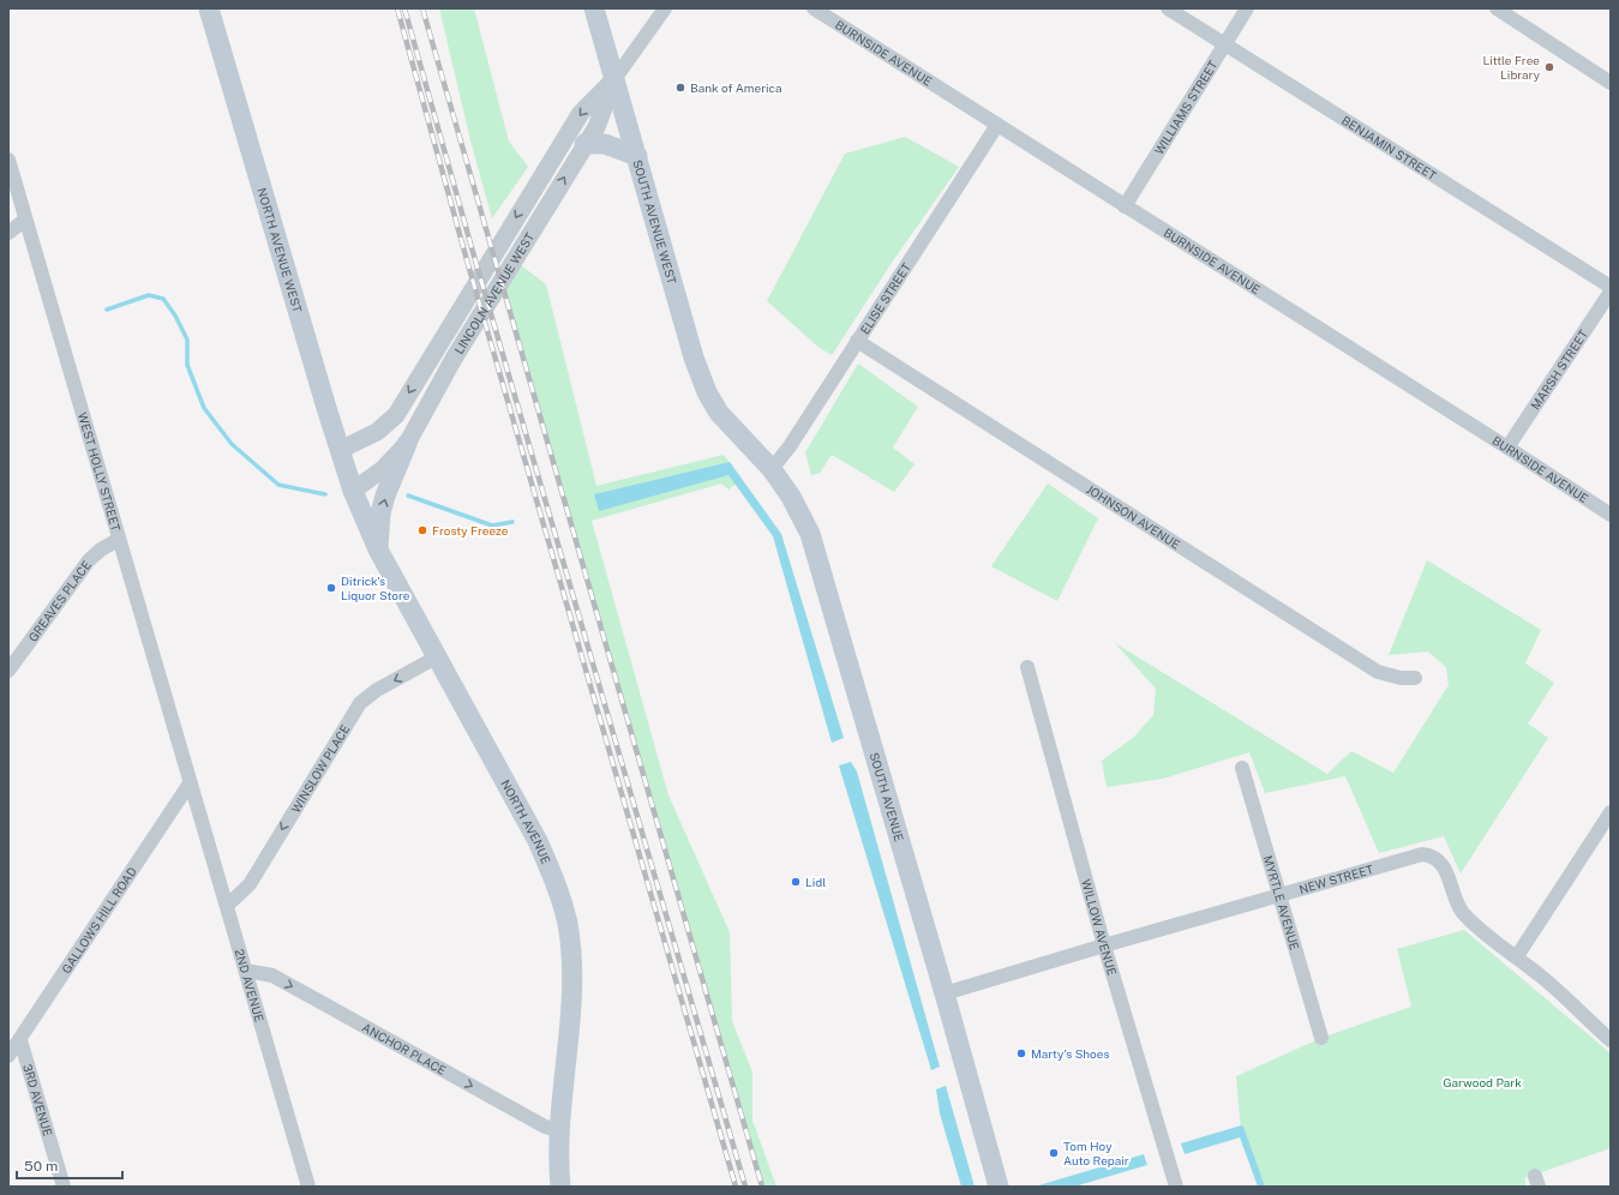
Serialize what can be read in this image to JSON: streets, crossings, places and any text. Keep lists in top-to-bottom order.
{
  "streets": {
    "main road": [
      "SOUTH AVENUE WEST",
      "NORTH AVENUE WEST",
      "SOUTH AVENUE",
      "NORTH AVENUE"
    ],
    "street": [
      "BURNSIDE AVENUE",
      "WILLIAMS STREET",
      "BENJAMIN STREET",
      "LINCOLN AVENUE WEST",
      "ELISE STREET",
      "MARSH STREET",
      "WEST HOLLY STREET",
      "JOHNSON AVENUE",
      "GREAVES PLACE",
      "WINSLOW PLACE",
      "NEW STREET",
      "MYRTLE AVENUE",
      "GALLOWS HILL ROAD",
      "WILLOW AVENUE",
      "2ND AVENUE",
      "ANCHOR PLACE",
      "3RD AVENUE"
    ]
  },
  "crossings": [
    ["BURNSIDE AVENUE", "WILLIAMS STREET"],
    ["BURNSIDE AVENUE", "ELISE STREET"],
    ["BURNSIDE AVENUE", "MARSH STREET"],
    ["WILLIAMS STREET", "BENJAMIN STREET"],
    ["SOUTH AVENUE WEST", "LINCOLN AVENUE WEST"],
    ["SOUTH AVENUE WEST", "SOUTH AVENUE"],
    ["NORTH AVENUE WEST", "LINCOLN AVENUE WEST"],
    ["NORTH AVENUE WEST", "NORTH AVENUE"],
    ["LINCOLN AVENUE WEST", "NORTH AVENUE"],
    ["ELISE STREET", "JOHNSON AVENUE"],
    ["ELISE STREET", "SOUTH AVENUE"],
    ["WEST HOLLY STREET", "GREAVES PLACE"],
    ["WEST HOLLY STREET", "GALLOWS HILL ROAD"],
    ["WEST HOLLY STREET", "2ND AVENUE"],
    ["WINSLOW PLACE", "NORTH AVENUE"],
    ["WINSLOW PLACE", "2ND AVENUE"],
    ["SOUTH AVENUE", "NEW STREET"],
    ["NORTH AVENUE", "ANCHOR PLACE"],
    ["NEW STREET", "MYRTLE AVENUE"],
    ["NEW STREET", "WILLOW AVENUE"],
    ["GALLOWS HILL ROAD", "2ND AVENUE"],
    ["GALLOWS HILL ROAD", "3RD AVENUE"],
    ["2ND AVENUE", "ANCHOR PLACE"]
  ],
  "one_way": ["WINSLOW PLACE", "ANCHOR PLACE"],
  "parks": ["Garwood Park"],
  "places": [
    "Little Free Library",
    "Bank of America",
    "Frosty Freeze",
    "Ditrick's Liquor Store",
    "Lidl",
    "Marty's Shoes",
    "Tom Hoy Auto Repair"
  ],
  "scale_bar": "50 m"
}
